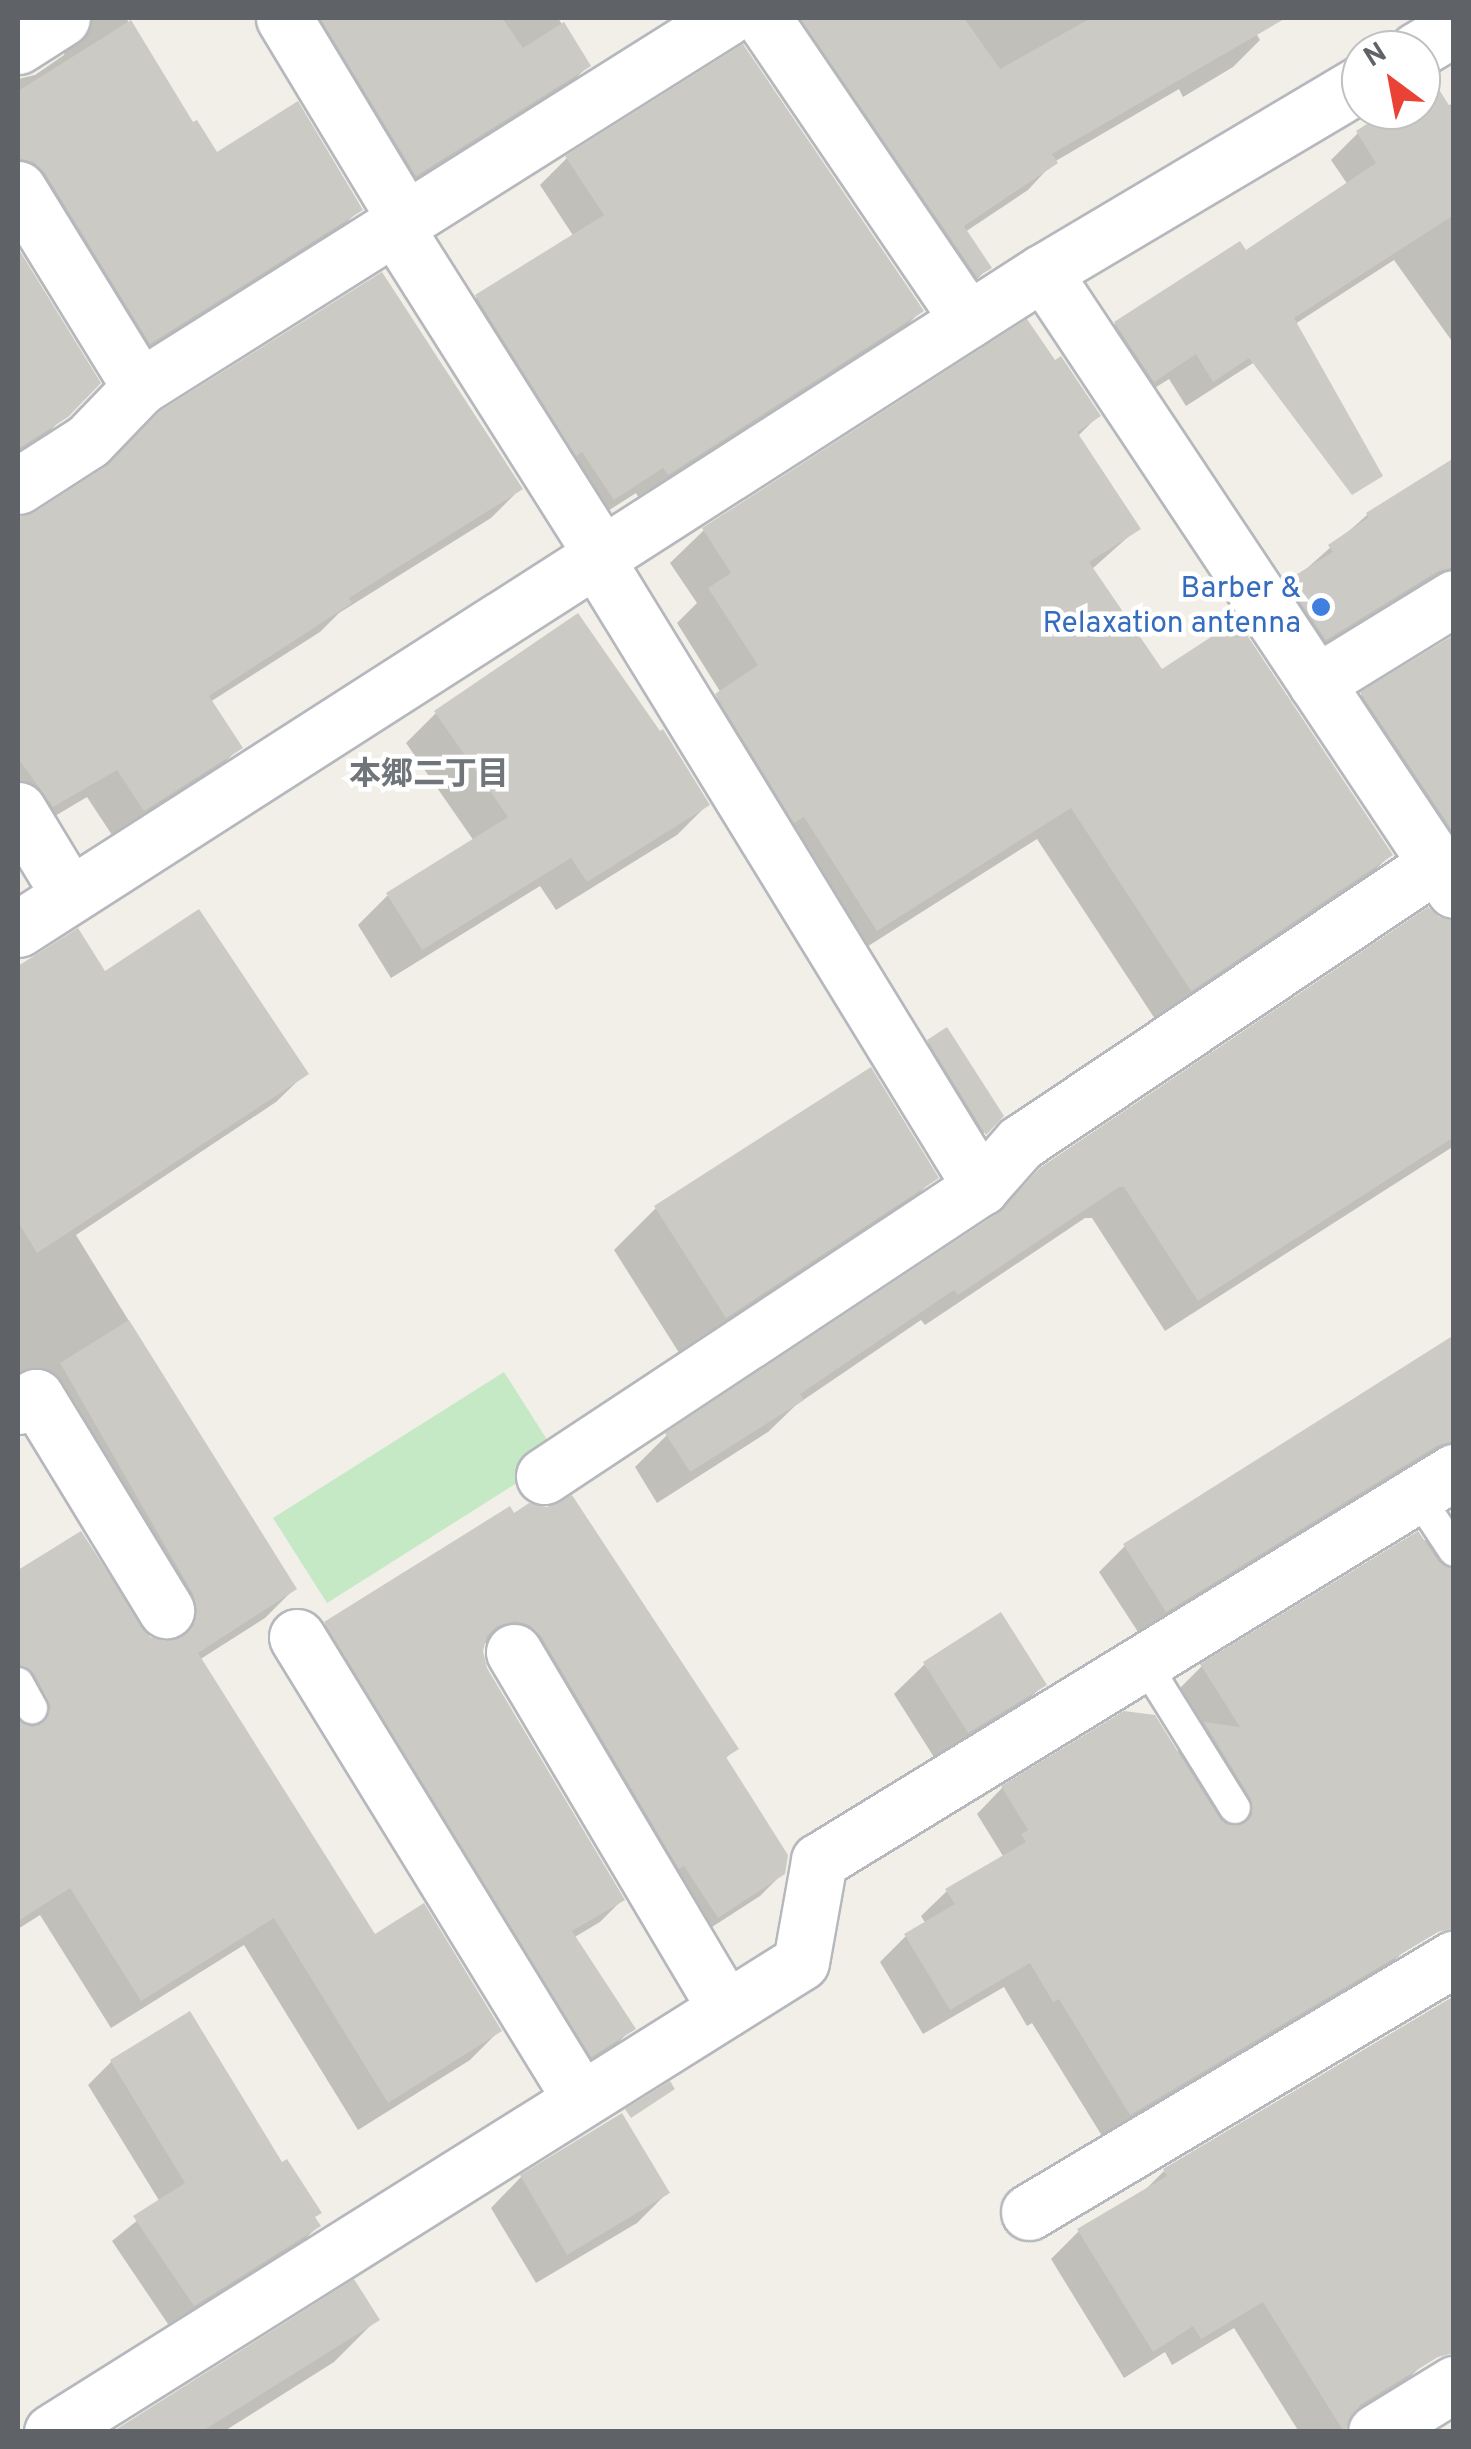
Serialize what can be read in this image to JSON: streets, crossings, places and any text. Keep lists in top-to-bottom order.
{
  "districts": ["本郷二丁目"],
  "places": ["Barber & Relaxation antenna"],
  "north": "top left"
}
